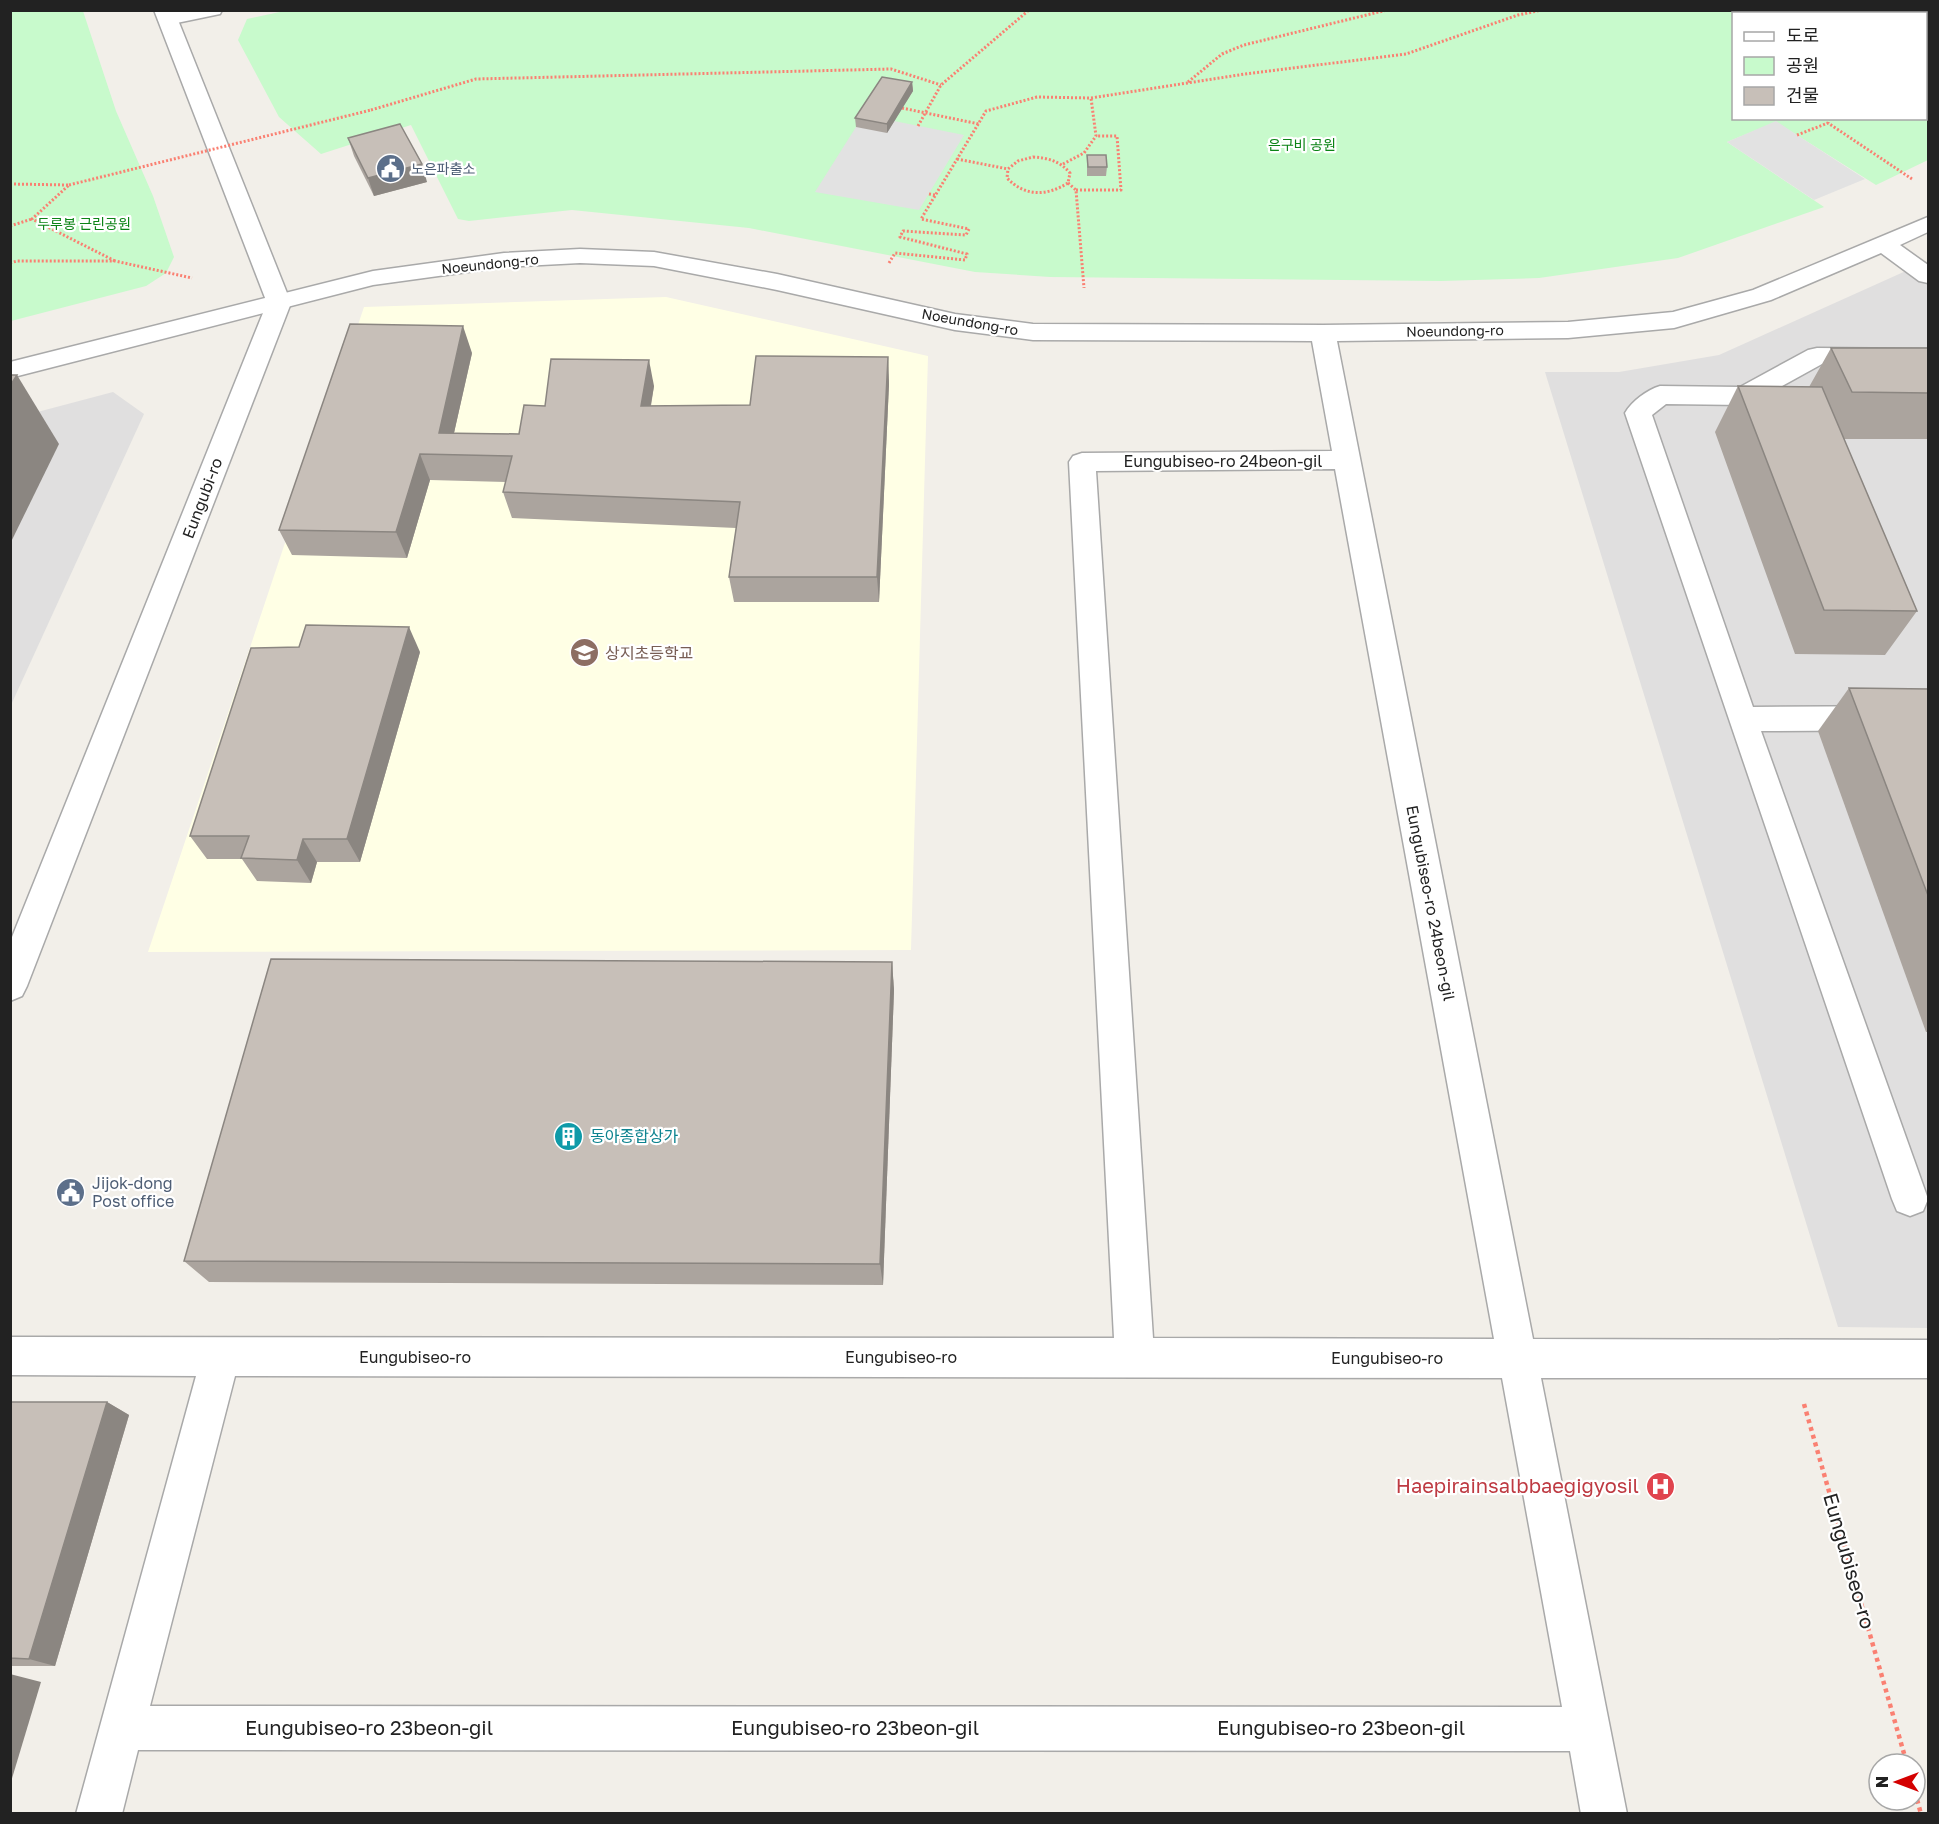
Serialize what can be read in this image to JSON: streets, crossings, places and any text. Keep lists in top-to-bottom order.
{
  "streets": {
    "street": [
      "Noeundong-ro",
      "Eungubiseo-ro 24beon-gil",
      "Eungubi-ro",
      "Eungubiseo-ro",
      "Eungubiseo-ro 23beon-gil"
    ]
  },
  "crossings": [
    ["Noeundong-ro", "Eungubi-ro"],
    ["Eungubiseo-ro 24beon-gil", "Eungubiseo-ro"]
  ],
  "parks": ["은구비 공원", "두루봉 근린공원"],
  "places": {
    "public building": ["노은파출소", "Jijok-dong Post office"],
    "school or university": ["상지초등학교"],
    "building": ["동아종합상가"],
    "hospital": ["Haepirainsalbbaegigyosil"]
  },
  "legend": ["도로", "공원", "건물"],
  "north": "left"
}
